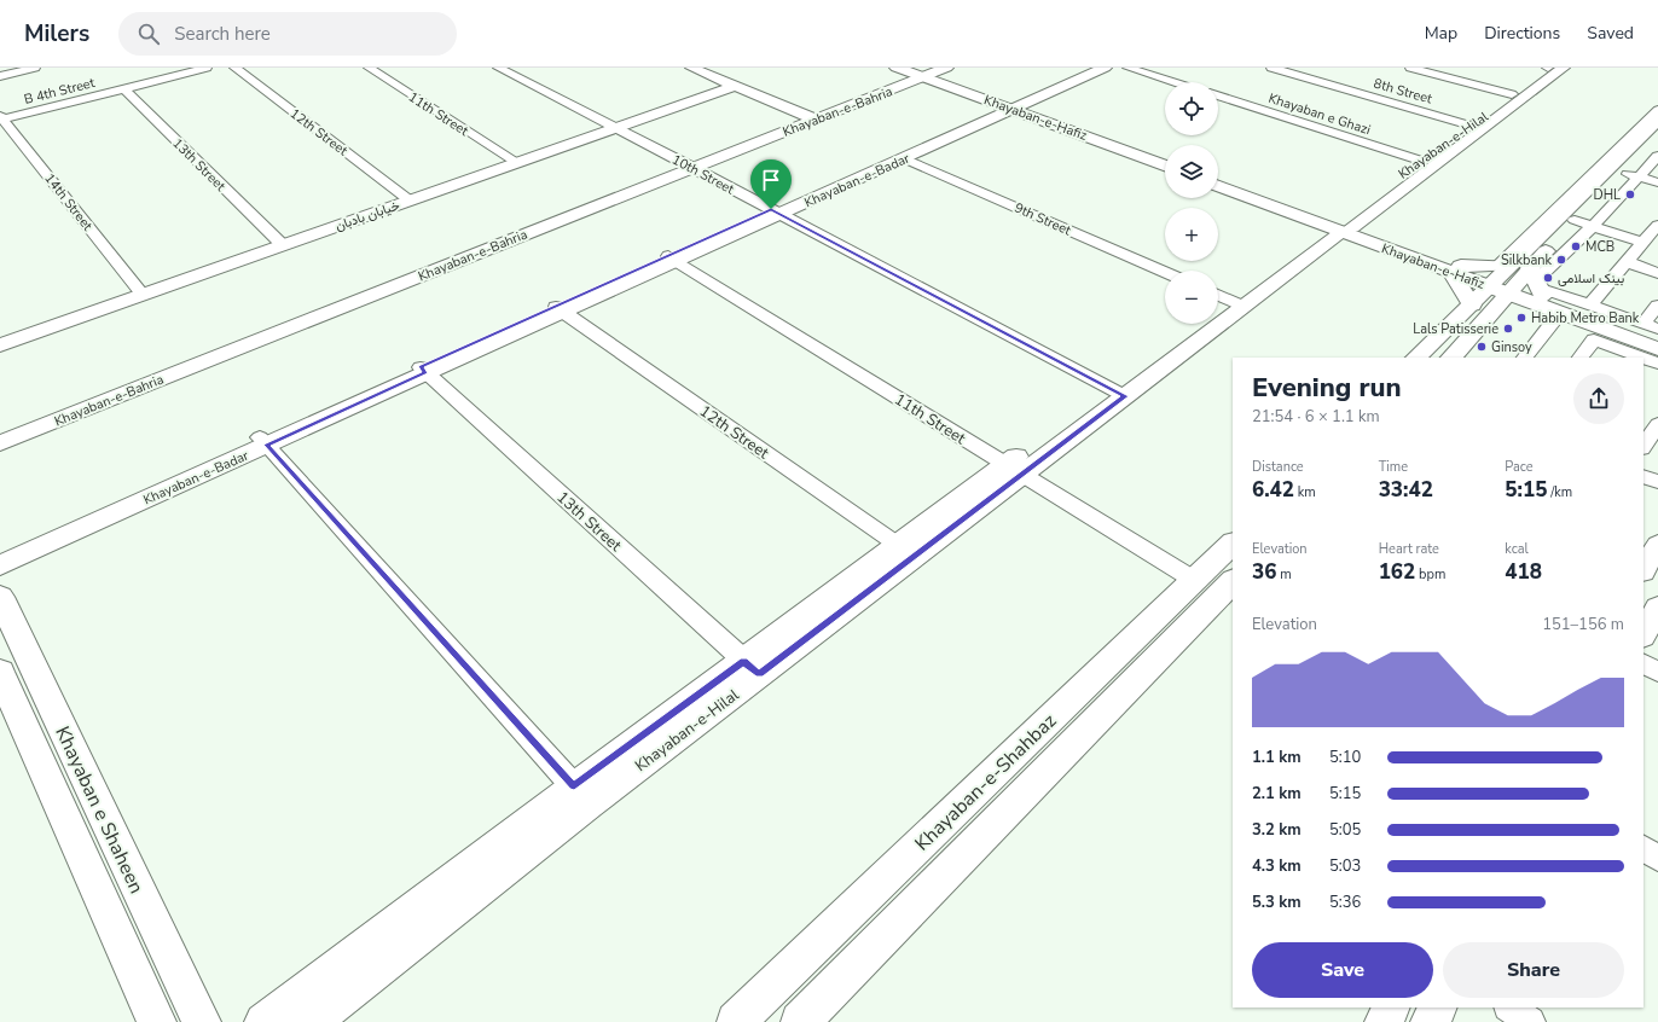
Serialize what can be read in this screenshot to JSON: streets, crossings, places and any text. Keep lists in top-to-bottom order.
{
  "streets": {
    "main road": [
      "Khayaban-e-Bahria",
      "Khayaban-e-Hafiz",
      "Khayaban-e-Badar",
      "Khayaban-e-Shahbaz",
      "Khayaban e Shaheen"
    ],
    "street": [
      "B 4th Street",
      "8th Street",
      "11th Street",
      "Khayaban e Ghazi",
      "12th Street",
      "Khayaban-e-Hilal",
      "13th Street",
      "10th Street",
      "14th Street",
      "خیابان بادبان",
      "9th Street"
    ]
  },
  "crossings": [
    ["B 4th Street", "13th Street"],
    ["B 4th Street", "14th Street"],
    ["8th Street", "Khayaban-e-Hilal"],
    ["Khayaban-e-Bahria", "Khayaban-e-Hafiz"],
    ["Khayaban-e-Bahria", "10th Street"],
    ["11th Street", "Khayaban-e-Badar"],
    ["11th Street", "خیابان بادبان"],
    ["11th Street", "Khayaban-e-Shahbaz"],
    ["Khayaban e Ghazi", "Khayaban-e-Hilal"],
    ["Khayaban-e-Hafiz", "Khayaban-e-Hilal"],
    ["Khayaban-e-Hafiz", "Khayaban-e-Badar"],
    ["12th Street", "Khayaban-e-Badar"],
    ["12th Street", "خیابان بادبان"],
    ["Khayaban-e-Hilal", "10th Street"],
    ["13th Street", "Khayaban-e-Badar"],
    ["13th Street", "خیابان بادبان"],
    ["10th Street", "Khayaban-e-Badar"],
    ["10th Street", "خیابان بادبان"],
    ["Khayaban-e-Badar", "9th Street"],
    ["14th Street", "خیابان بادبان"]
  ],
  "places": [
    "DHL",
    "MCB",
    "Silkbank",
    "بینک اسلامی",
    "Habib Metro Bank",
    "Lals Patisserie",
    "Ginsoy"
  ],
  "page": {
    "header": "Milers",
    "search": "Search here",
    "nav": ["Map", "Directions", "Saved"],
    "map_buttons": ["+", "−"],
    "heading": ["Evening run", "21:54 · 6 × 1.1 km"],
    "stats": [
      ["Distance", "6.42 km"],
      ["Time", "33:42"],
      ["Pace", "5:15 /km"],
      ["Elevation", "36 m"],
      ["Heart rate", "162 bpm"],
      ["kcal", "418"]
    ],
    "chart": ["Elevation", "151–156 m"],
    "list": [
      {
        "name": "1.1 km",
        "note": "5:10"
      },
      {
        "name": "2.1 km",
        "note": "5:15"
      },
      {
        "name": "3.2 km",
        "note": "5:05"
      },
      {
        "name": "4.3 km",
        "note": "5:03"
      },
      {
        "name": "5.3 km",
        "note": "5:36"
      }
    ],
    "buttons": ["Save", "Share"]
  }
}
